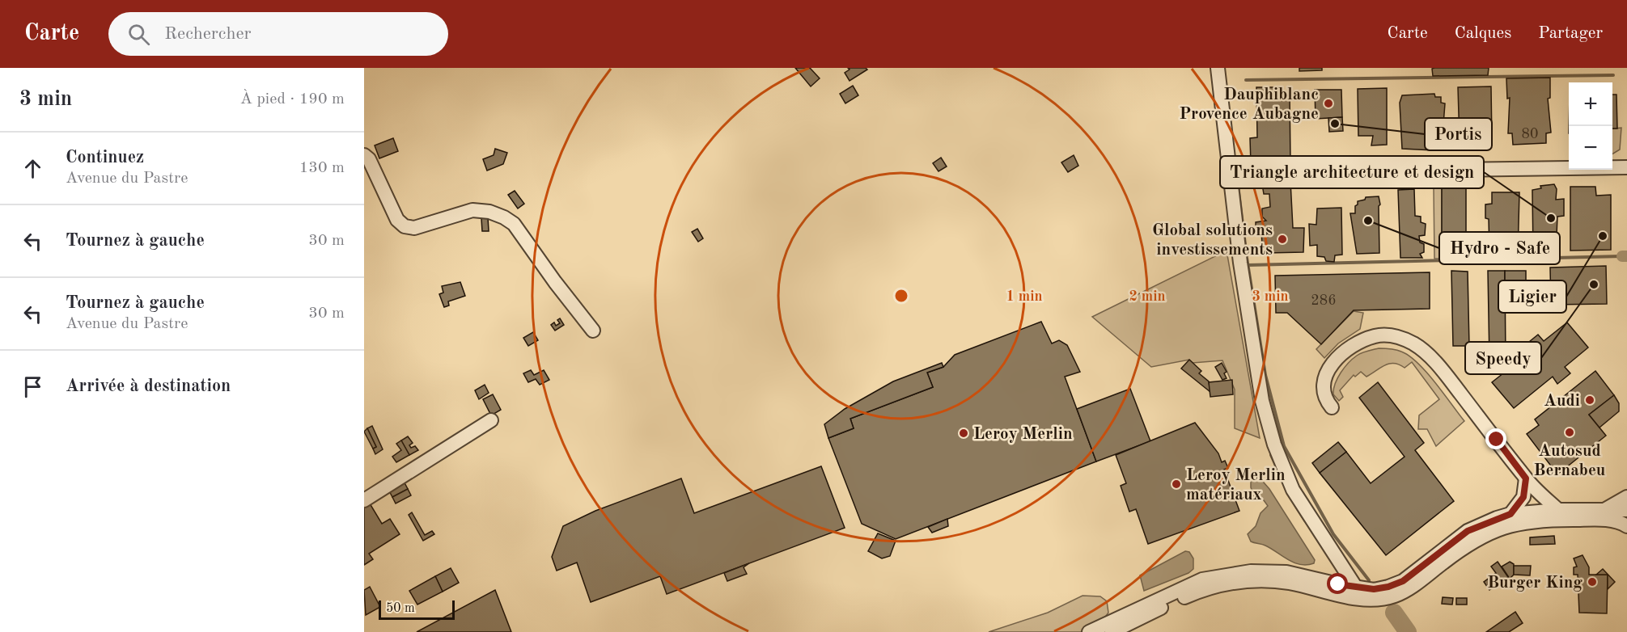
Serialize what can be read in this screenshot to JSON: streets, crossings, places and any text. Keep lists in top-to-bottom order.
{
  "places": [
    "Dauphiblanc Provence Aubagne",
    "Portis",
    "Triangle architecture et design",
    "Hydro - Safe",
    "Ligier",
    "Global solutions investissements",
    "Speedy",
    "Audi",
    "Autosud Bernabeu",
    "Leroy Merlin",
    "Leroy Merlin matériaux",
    "Burger King"
  ],
  "house_numbers": ["80", "286"],
  "scale_bar": "50 m",
  "page": {
    "header": "Carte",
    "search": "Rechercher",
    "nav": ["Carte", "Calques", "Partager"],
    "heading": ["3 min", "À pied · 190 m"],
    "map_buttons": ["+", "−"],
    "list": [
      ["Continuez", "Avenue du Pastre", "130 m"],
      ["Tournez à gauche", "30 m"],
      ["Tournez à gauche", "Avenue du Pastre", "30 m"],
      "Arrivée à destination"
    ],
    "scale": "50 m"
  },
  "rings": ["1 min", "2 min", "3 min"]
}
